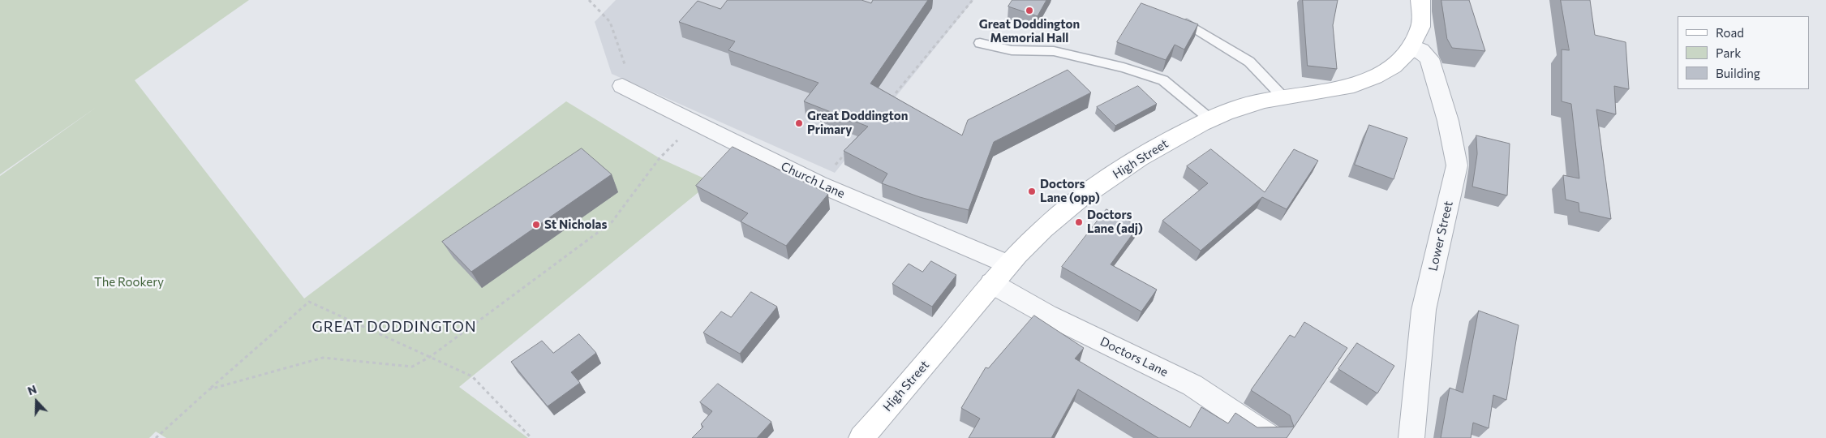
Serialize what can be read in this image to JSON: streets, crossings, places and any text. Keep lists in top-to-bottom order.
{
  "streets": {
    "main road": ["High Street"],
    "street": ["Church Lane", "Lower Street", "Doctors Lane"]
  },
  "crossings": [
    ["High Street", "Church Lane"],
    ["High Street", "Lower Street"],
    ["High Street", "Doctors Lane"]
  ],
  "districts": ["GREAT DODDINGTON"],
  "parks": ["The Rookery"],
  "places": [
    "Great Doddington Memorial Hall",
    "Great Doddington Primary",
    "Doctors Lane (opp)",
    "Doctors Lane (adj)",
    "St Nicholas"
  ],
  "legend": ["Road", "Park", "Building"],
  "north": "top"
}
